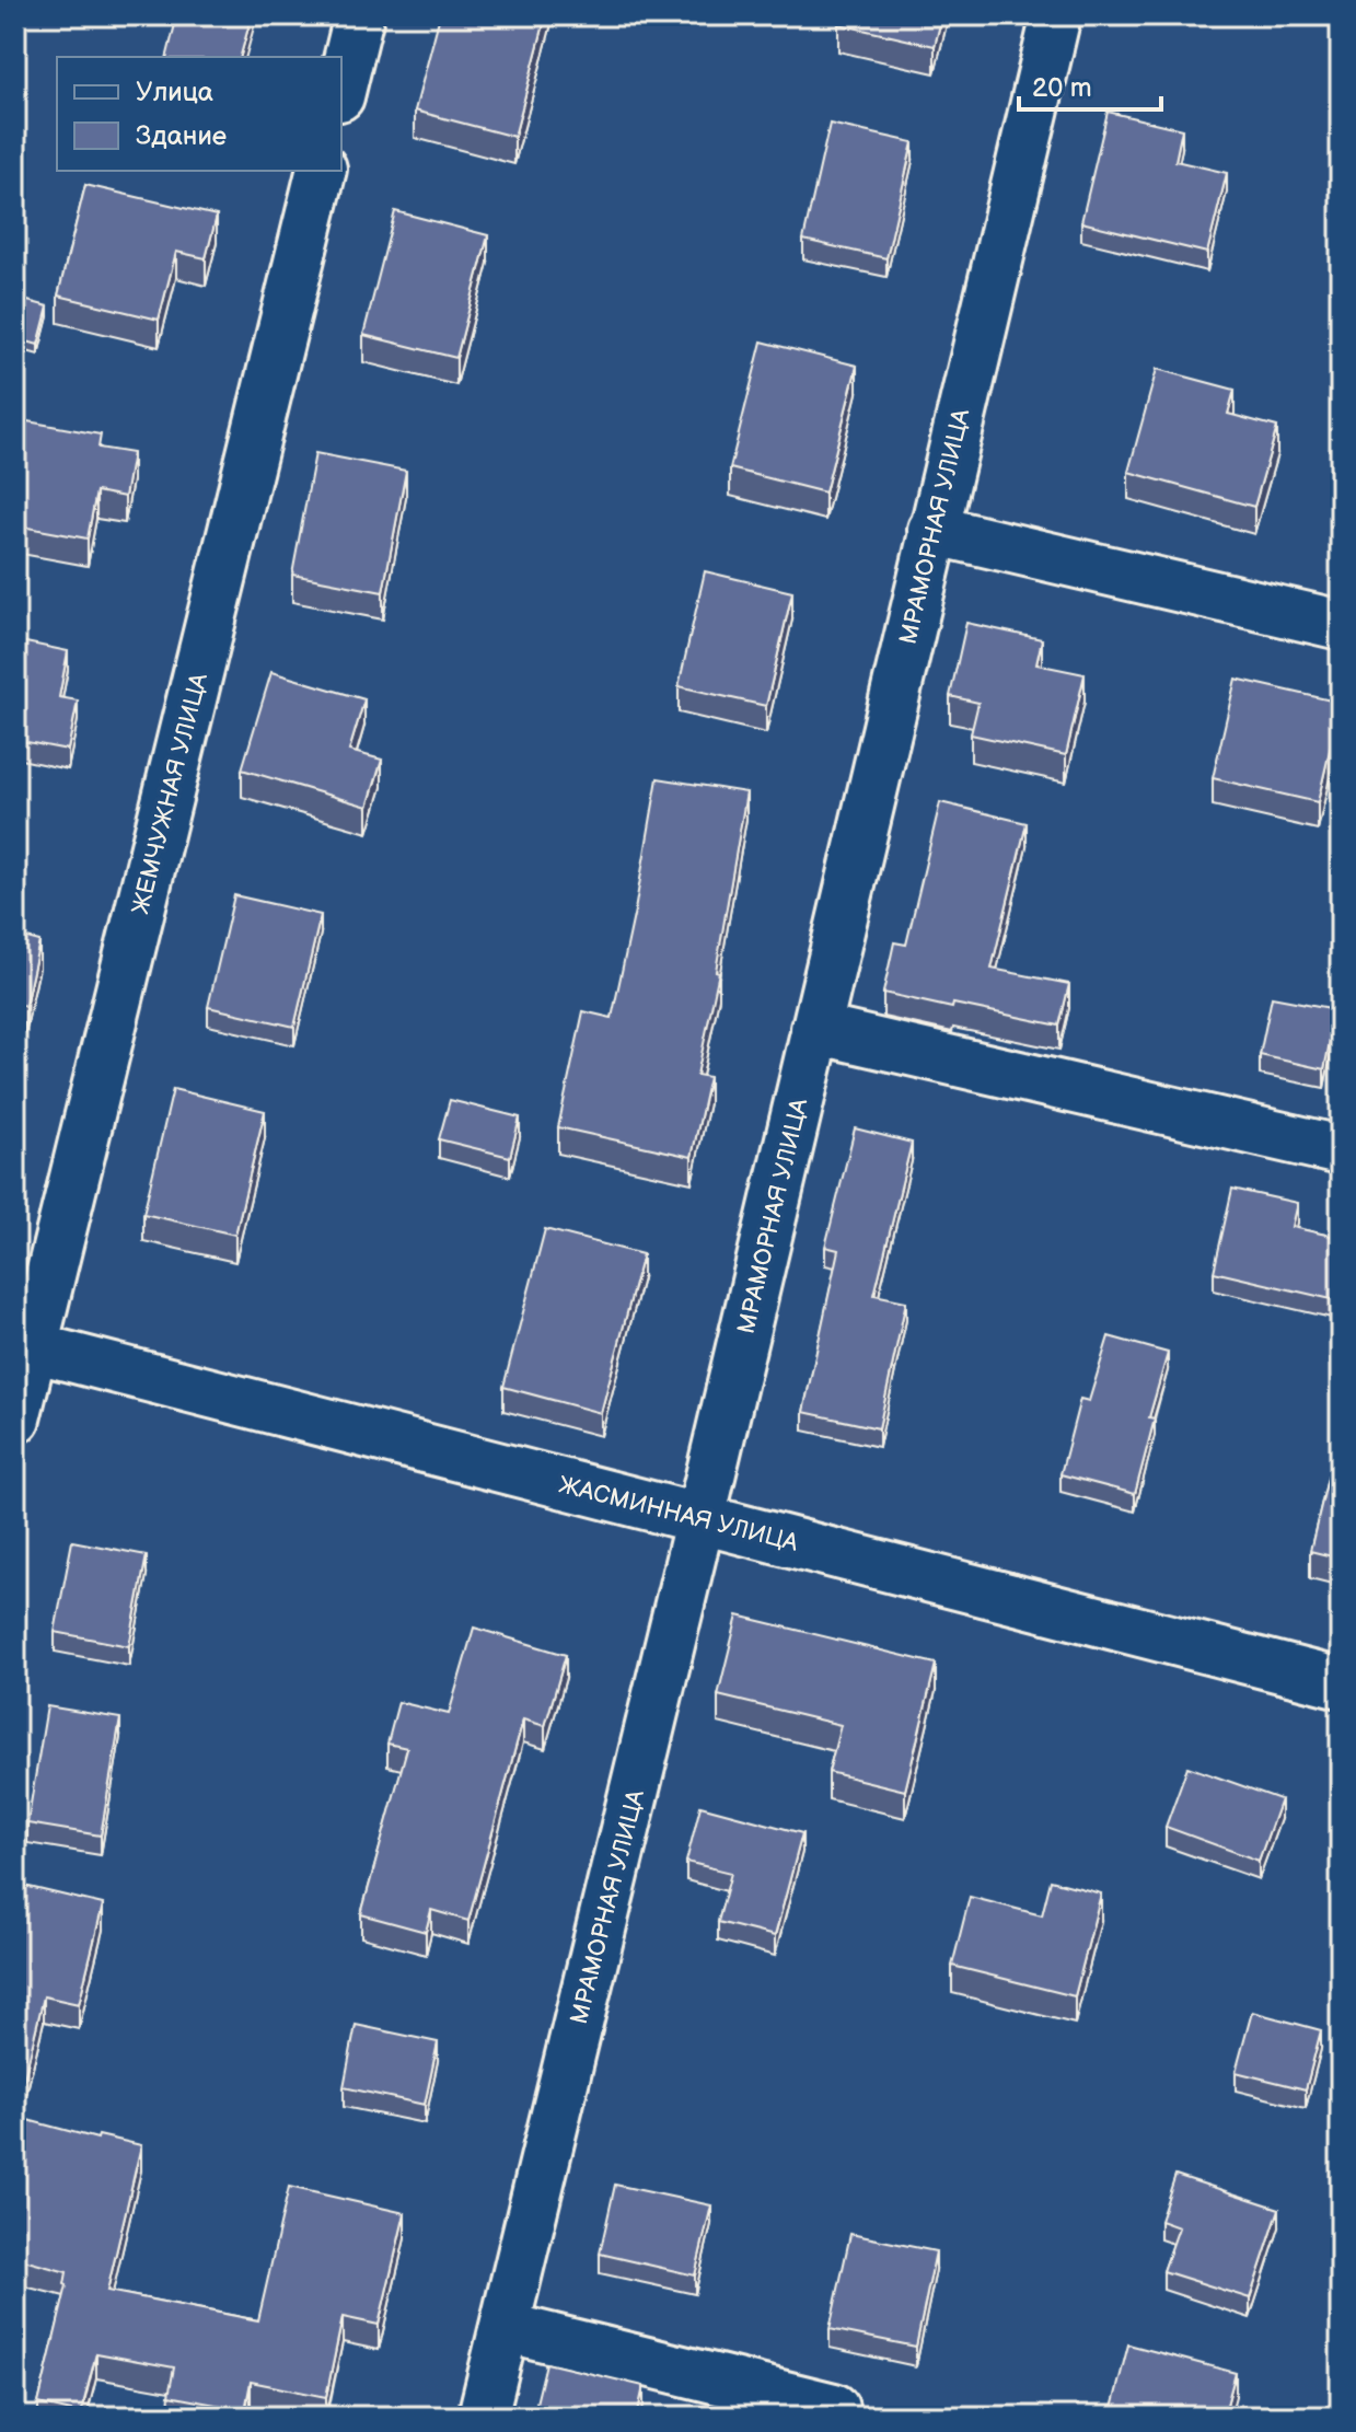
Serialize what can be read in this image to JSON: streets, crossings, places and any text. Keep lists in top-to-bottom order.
{
  "streets": {
    "street": ["МРАМОРНАЯ УЛИЦА", "ЖЕМЧУЖНАЯ УЛИЦА", "ЖАСМИННАЯ УЛИЦА"]
  },
  "crossings": [
    ["МРАМОРНАЯ УЛИЦА", "ЖАСМИННАЯ УЛИЦА"],
    ["ЖЕМЧУЖНАЯ УЛИЦА", "ЖАСМИННАЯ УЛИЦА"]
  ],
  "legend": ["Улица", "Здание"],
  "scale_bar": "20 m"
}
